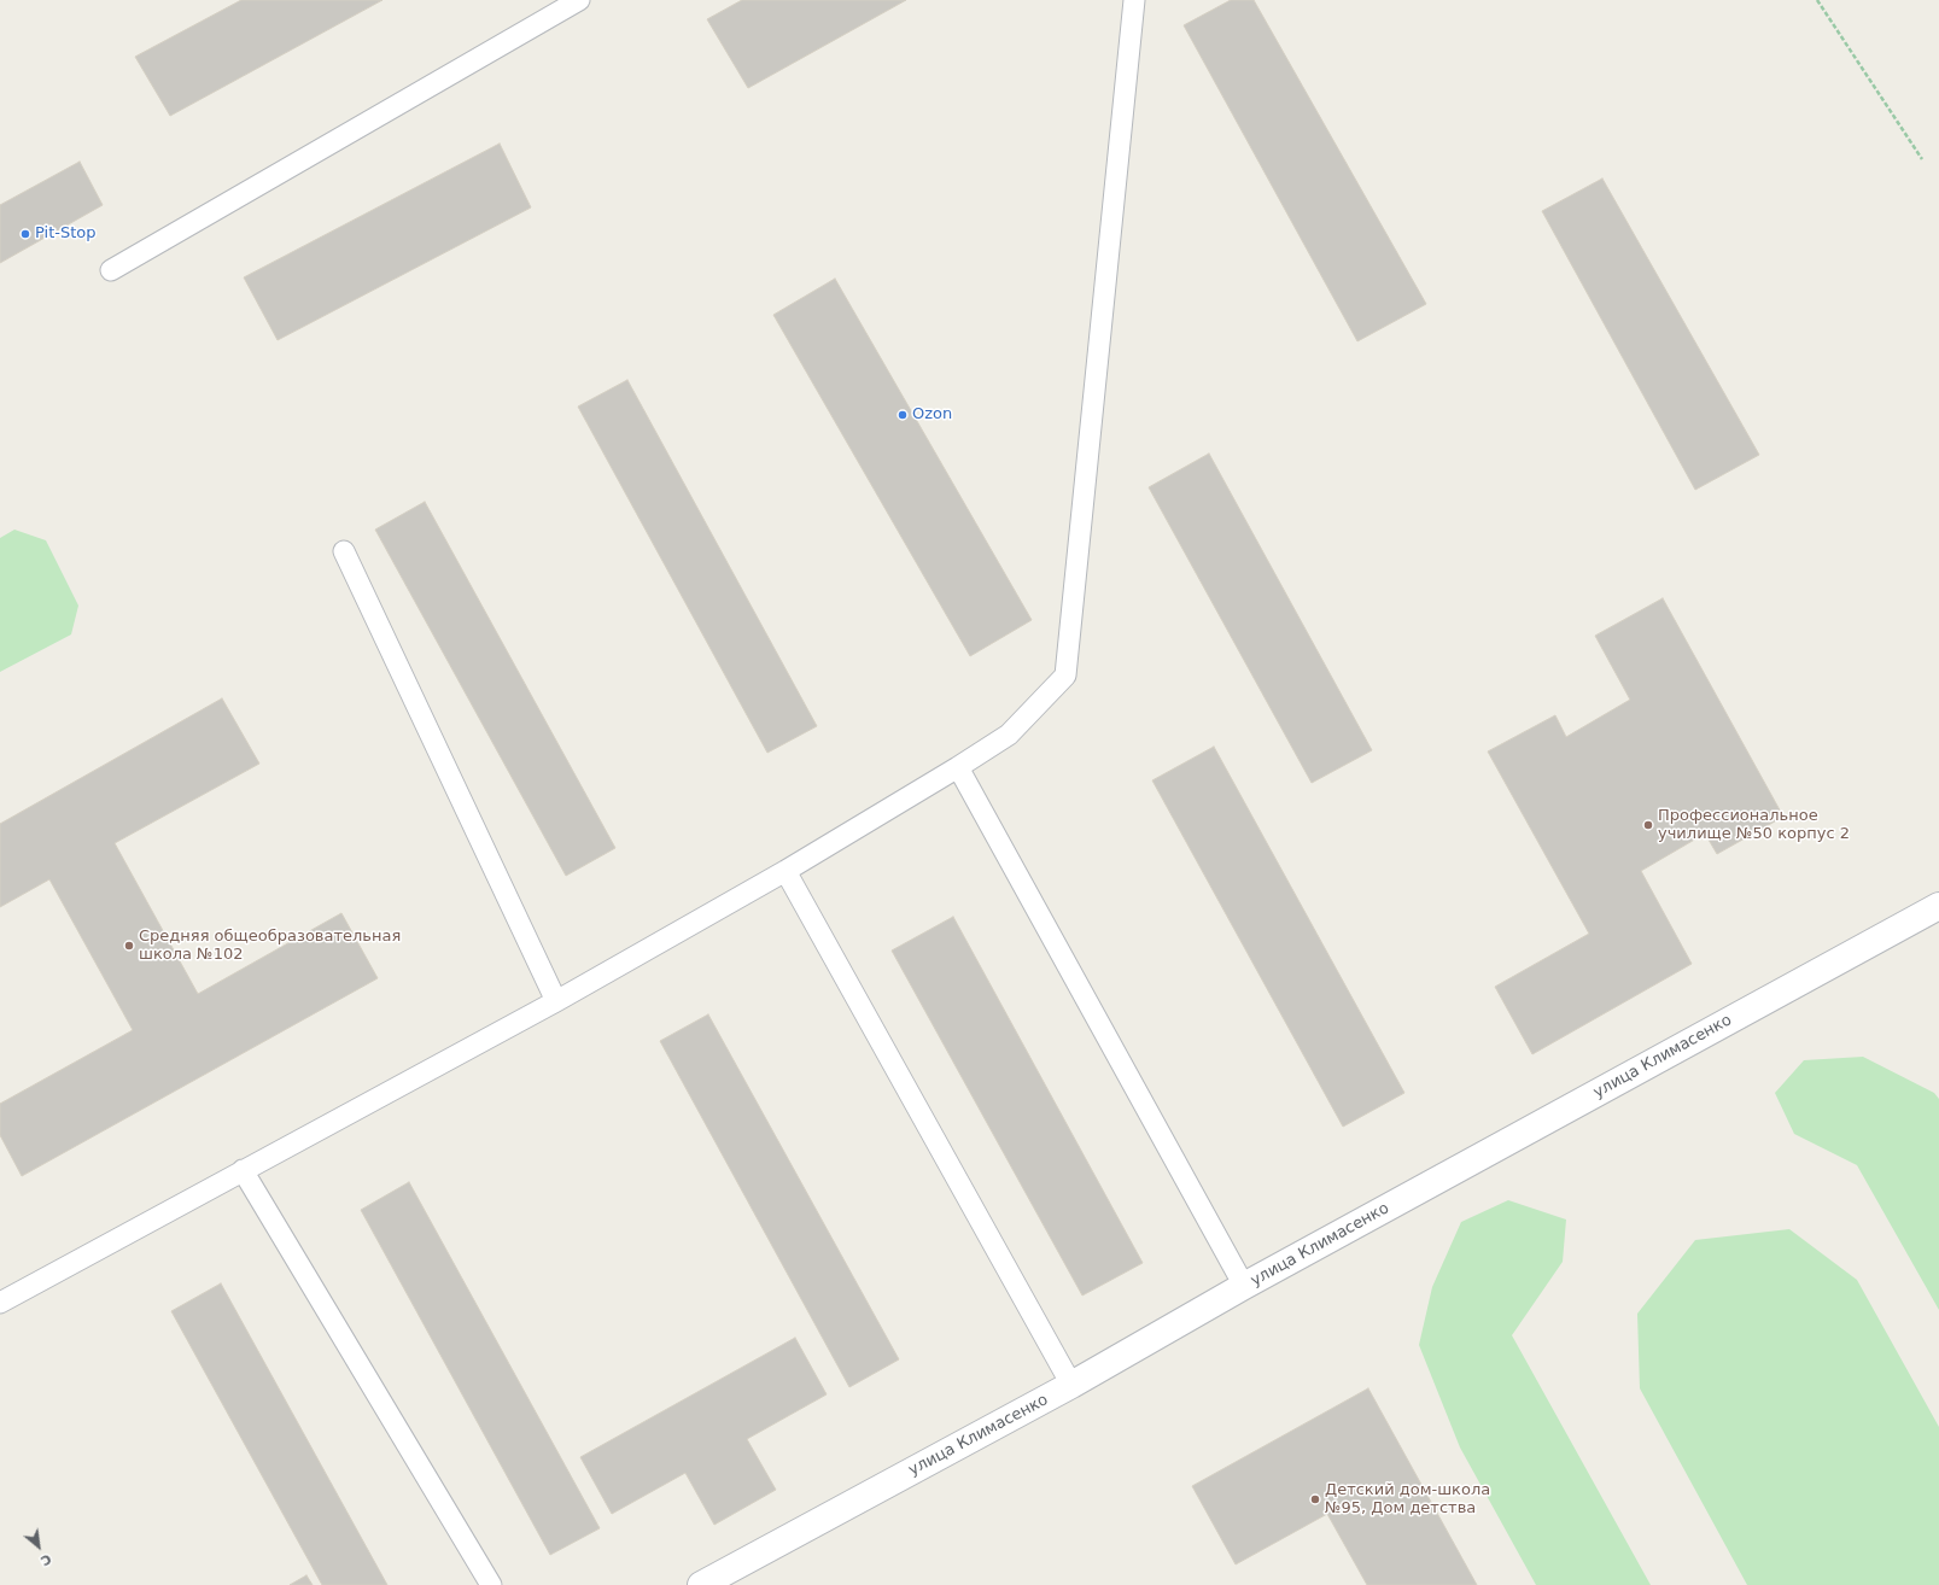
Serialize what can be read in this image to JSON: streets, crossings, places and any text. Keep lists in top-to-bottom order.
{
  "streets": {
    "street": ["улица Климасенко"]
  },
  "places": [
    "Pit-Stop",
    "Ozon",
    "Профессиональное училище №50 корпус 2",
    "Средняя общеобразовательная школа №102",
    "Детский дом-школа №95, Дом детства"
  ],
  "north": "bottom right"
}
